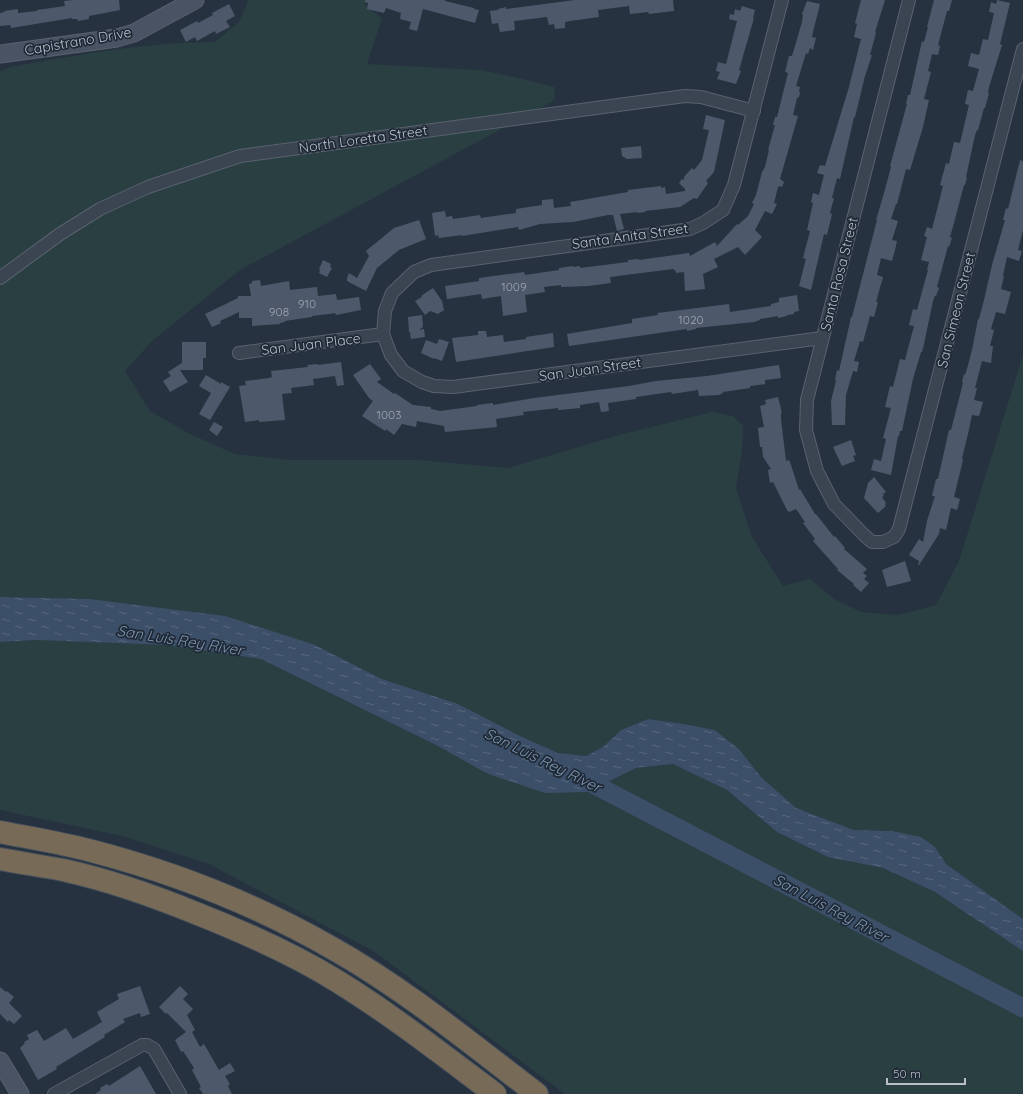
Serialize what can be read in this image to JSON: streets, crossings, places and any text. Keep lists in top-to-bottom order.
{
  "streets": {
    "street": [
      "Capistrano Drive",
      "North Loretta Street",
      "Santa Anita Street",
      "Santa Rosa Street",
      "San Simeon Street",
      "San Juan Place",
      "San Juan Street"
    ]
  },
  "crossings": [
    ["North Loretta Street", "Santa Anita Street"],
    ["Santa Anita Street", "San Juan Place"],
    ["Santa Anita Street", "San Juan Street"],
    ["Santa Rosa Street", "San Simeon Street"],
    ["Santa Rosa Street", "San Juan Street"],
    ["San Juan Place", "San Juan Street"]
  ],
  "water": ["San Luis Rey River"],
  "house_numbers": [
    "1009",
    "910",
    "908",
    "1020",
    "1003"
  ],
  "scale_bar": "50 m"
}
